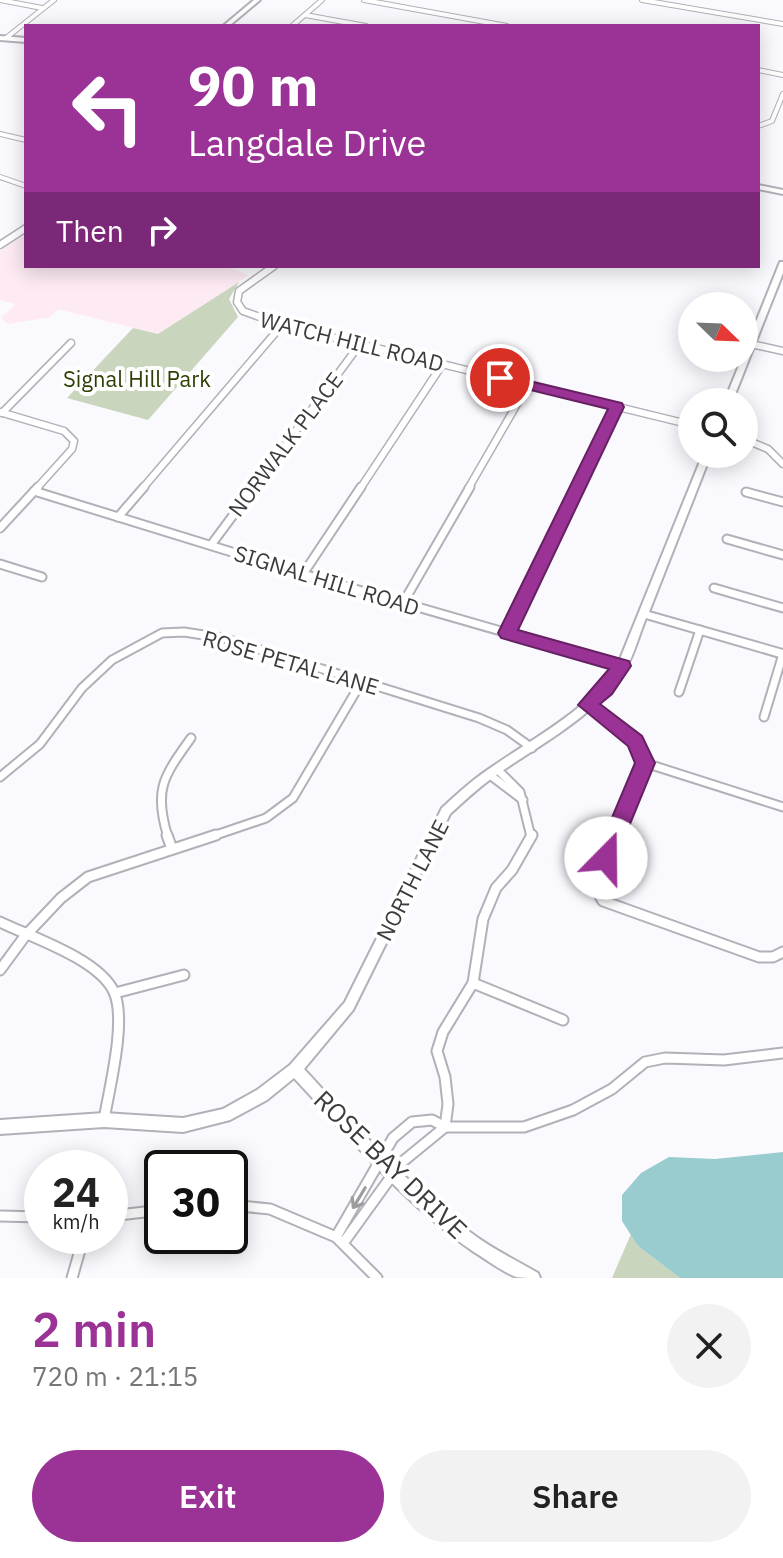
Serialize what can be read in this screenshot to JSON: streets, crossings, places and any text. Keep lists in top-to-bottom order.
{
  "streets": {
    "street": [
      "WATCH HILL ROAD",
      "NORWALK PLACE",
      "SIGNAL HILL ROAD",
      "ROSE PETAL LANE",
      "NORTH LANE",
      "ROSE BAY DRIVE"
    ]
  },
  "crossings": [
    ["WATCH HILL ROAD", "NORWALK PLACE"],
    ["NORWALK PLACE", "SIGNAL HILL ROAD"],
    ["SIGNAL HILL ROAD", "NORTH LANE"],
    ["ROSE PETAL LANE", "NORTH LANE"],
    ["NORTH LANE", "ROSE BAY DRIVE"]
  ],
  "parks": ["Signal Hill Park"],
  "north": "bottom right",
  "page": {
    "turn": ["90 m", "Langdale Drive"],
    "then": "Then",
    "speed": "24 km/h",
    "limit": "30",
    "heading": ["2 min", "720 m · 21:15"],
    "buttons": ["Exit", "Share"]
  }
}
